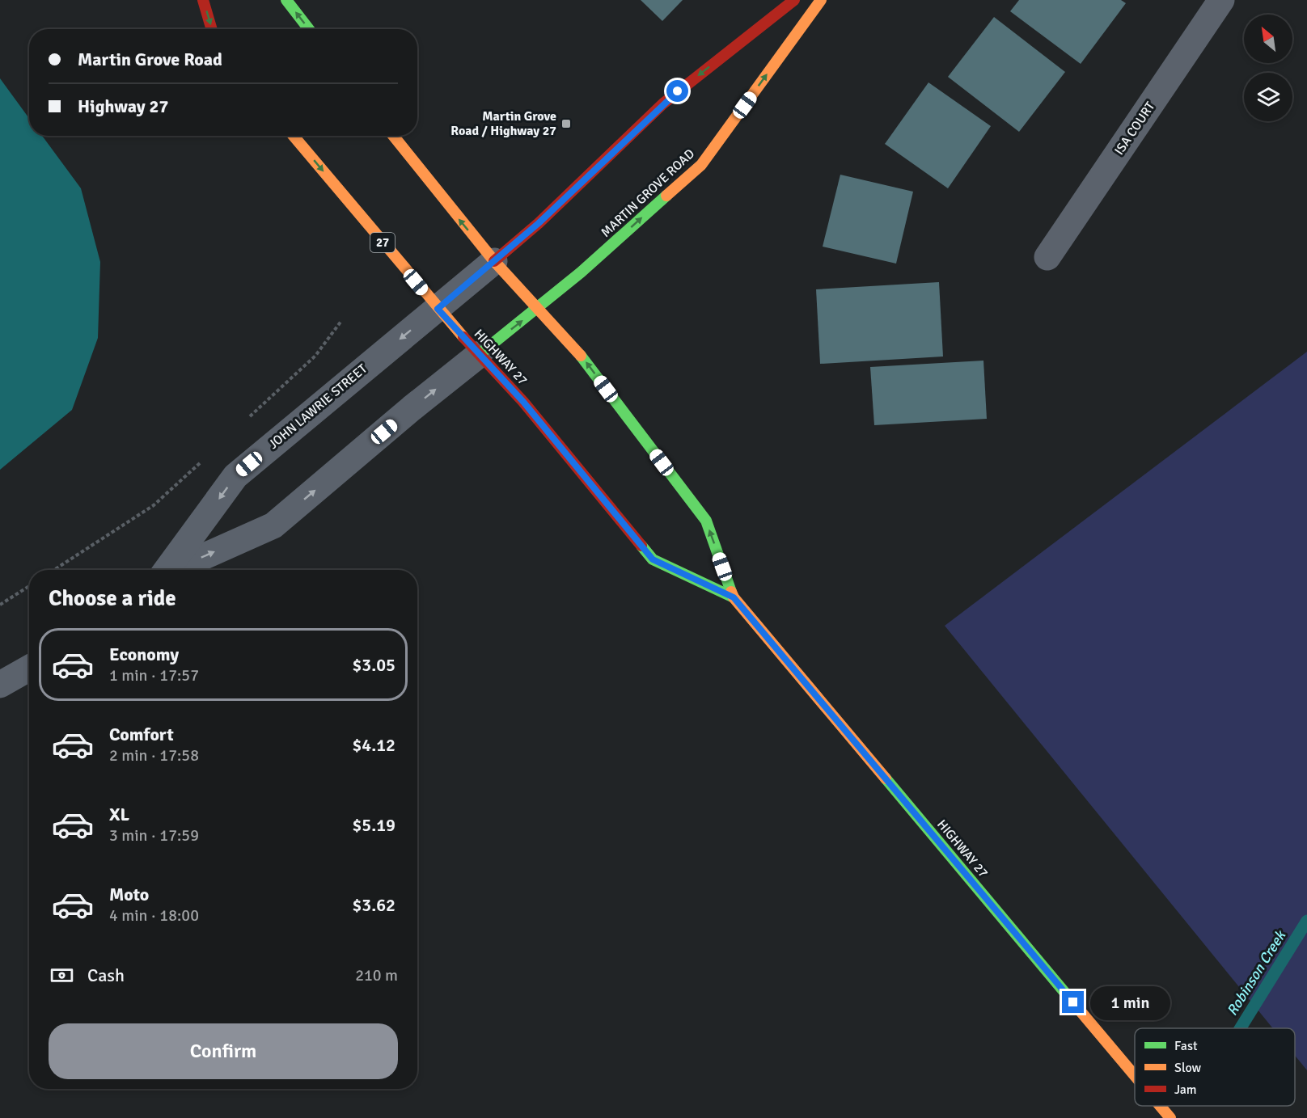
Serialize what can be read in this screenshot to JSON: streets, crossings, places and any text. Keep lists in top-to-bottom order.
{
  "streets": {
    "main road": ["MARTIN GROVE ROAD", "27", "HIGHWAY 27"],
    "street": ["ISA COURT", "JOHN LAWRIE STREET"]
  },
  "crossings": [
    ["MARTIN GROVE ROAD", "HIGHWAY 27"],
    ["MARTIN GROVE ROAD", "JOHN LAWRIE STREET"],
    ["HIGHWAY 27", "JOHN LAWRIE STREET"]
  ],
  "water": ["Robinson Creek"],
  "places": {
    "transit": ["Martin Grove Road / Highway 27"]
  },
  "legend": ["Fast", "Slow", "Jam"],
  "north": "top left",
  "page": {
    "banner": ["Martin Grove Road", "Highway 27"],
    "heading": "Choose a ride",
    "list": [
      {
        "name": "Economy",
        "note": "1 min · 17:57",
        "value": "$3.05"
      },
      {
        "name": "Comfort",
        "note": "2 min · 17:58",
        "value": "$4.12"
      },
      {
        "name": "XL",
        "note": "3 min · 17:59",
        "value": "$5.19"
      },
      {
        "name": "Moto",
        "note": "4 min · 18:00",
        "value": "$3.62"
      }
    ],
    "pay": ["Cash", "210 m"],
    "bubble": "1 min",
    "buttons": "Confirm"
  }
}
